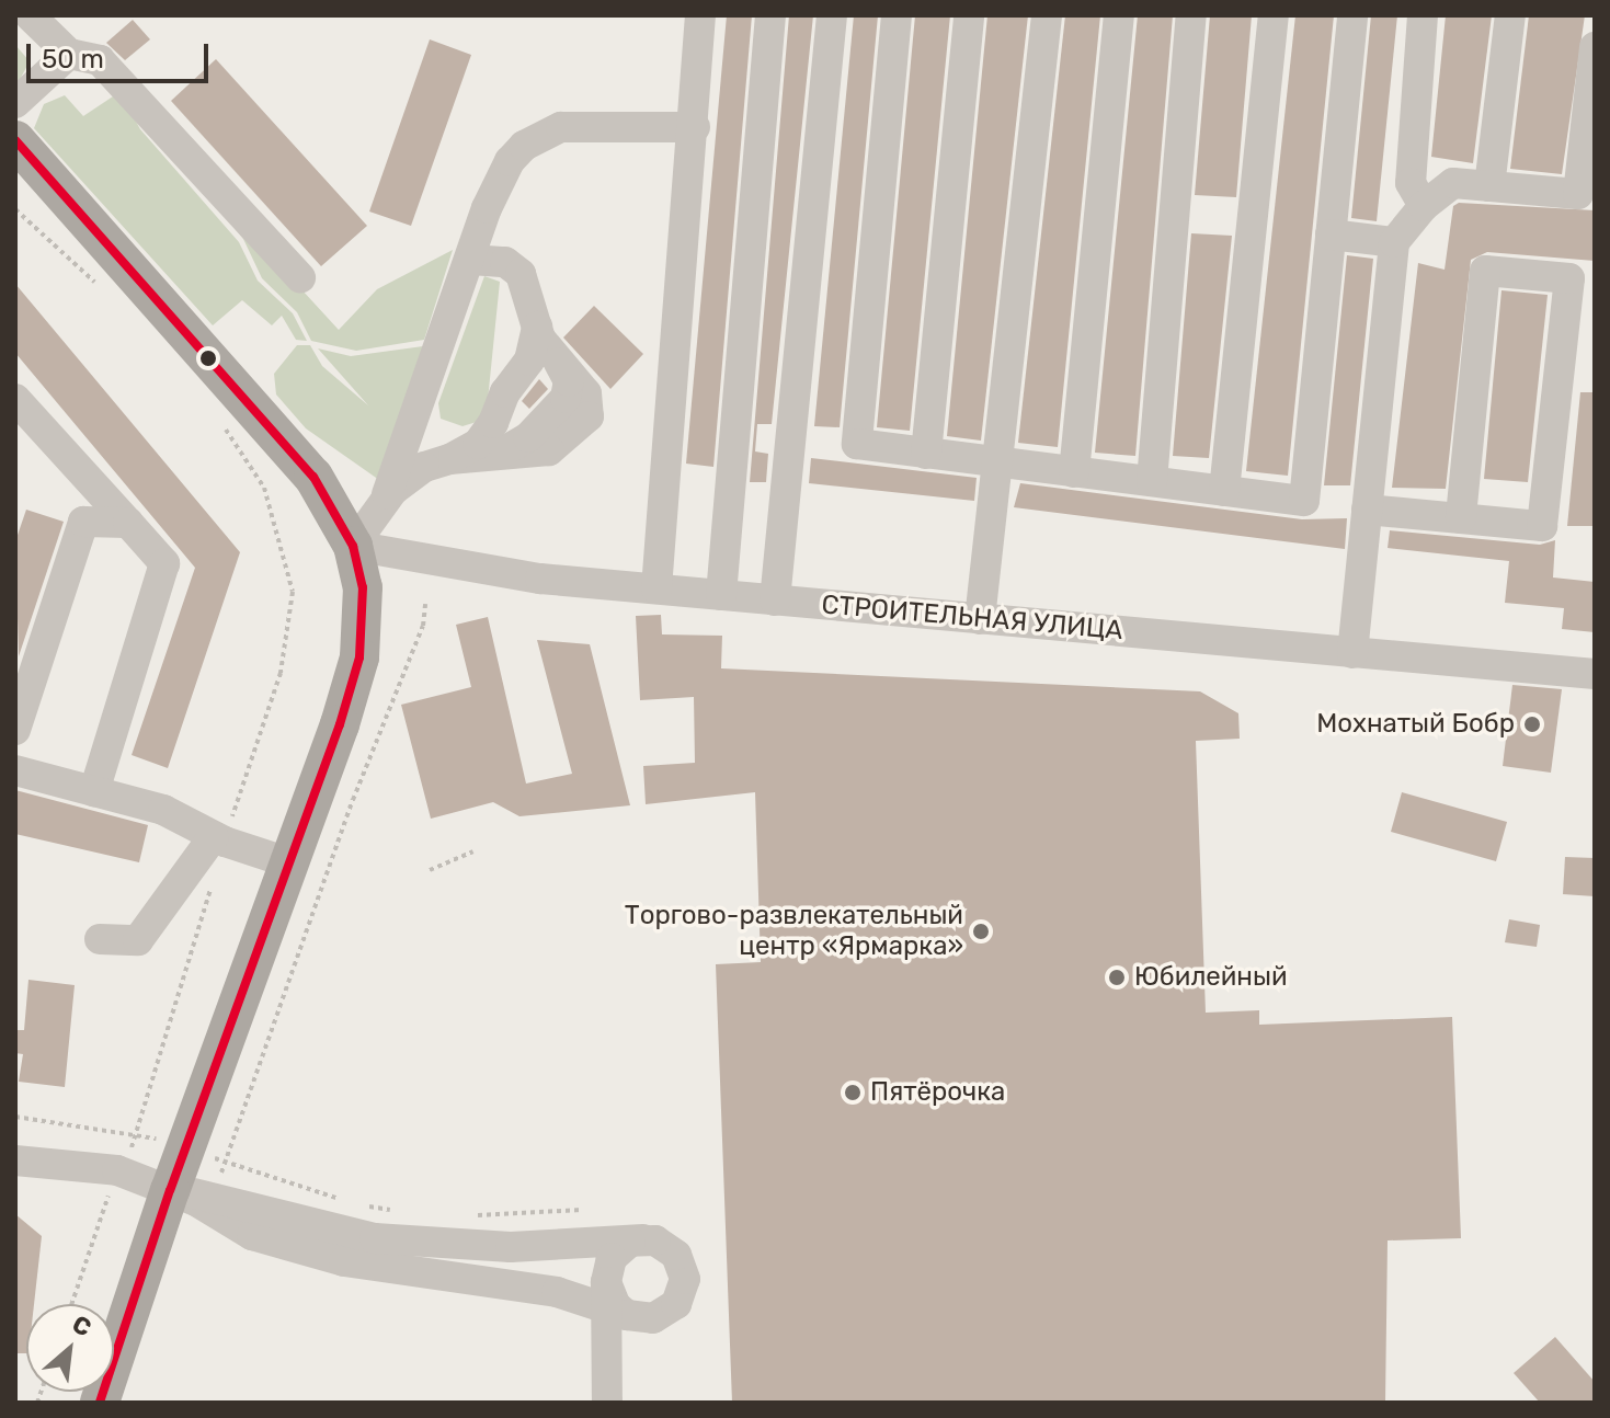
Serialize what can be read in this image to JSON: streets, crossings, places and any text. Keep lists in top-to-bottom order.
{
  "streets": {
    "street": ["СТРОИТЕЛЬНАЯ УЛИЦА"]
  },
  "places": [
    "Мохнатый Бобр",
    "Торгово-развлекательный центр «Ярмарка»",
    "Юбилейный",
    "Пятёрочка"
  ],
  "scale_bar": "50 m",
  "north": "top right"
}
